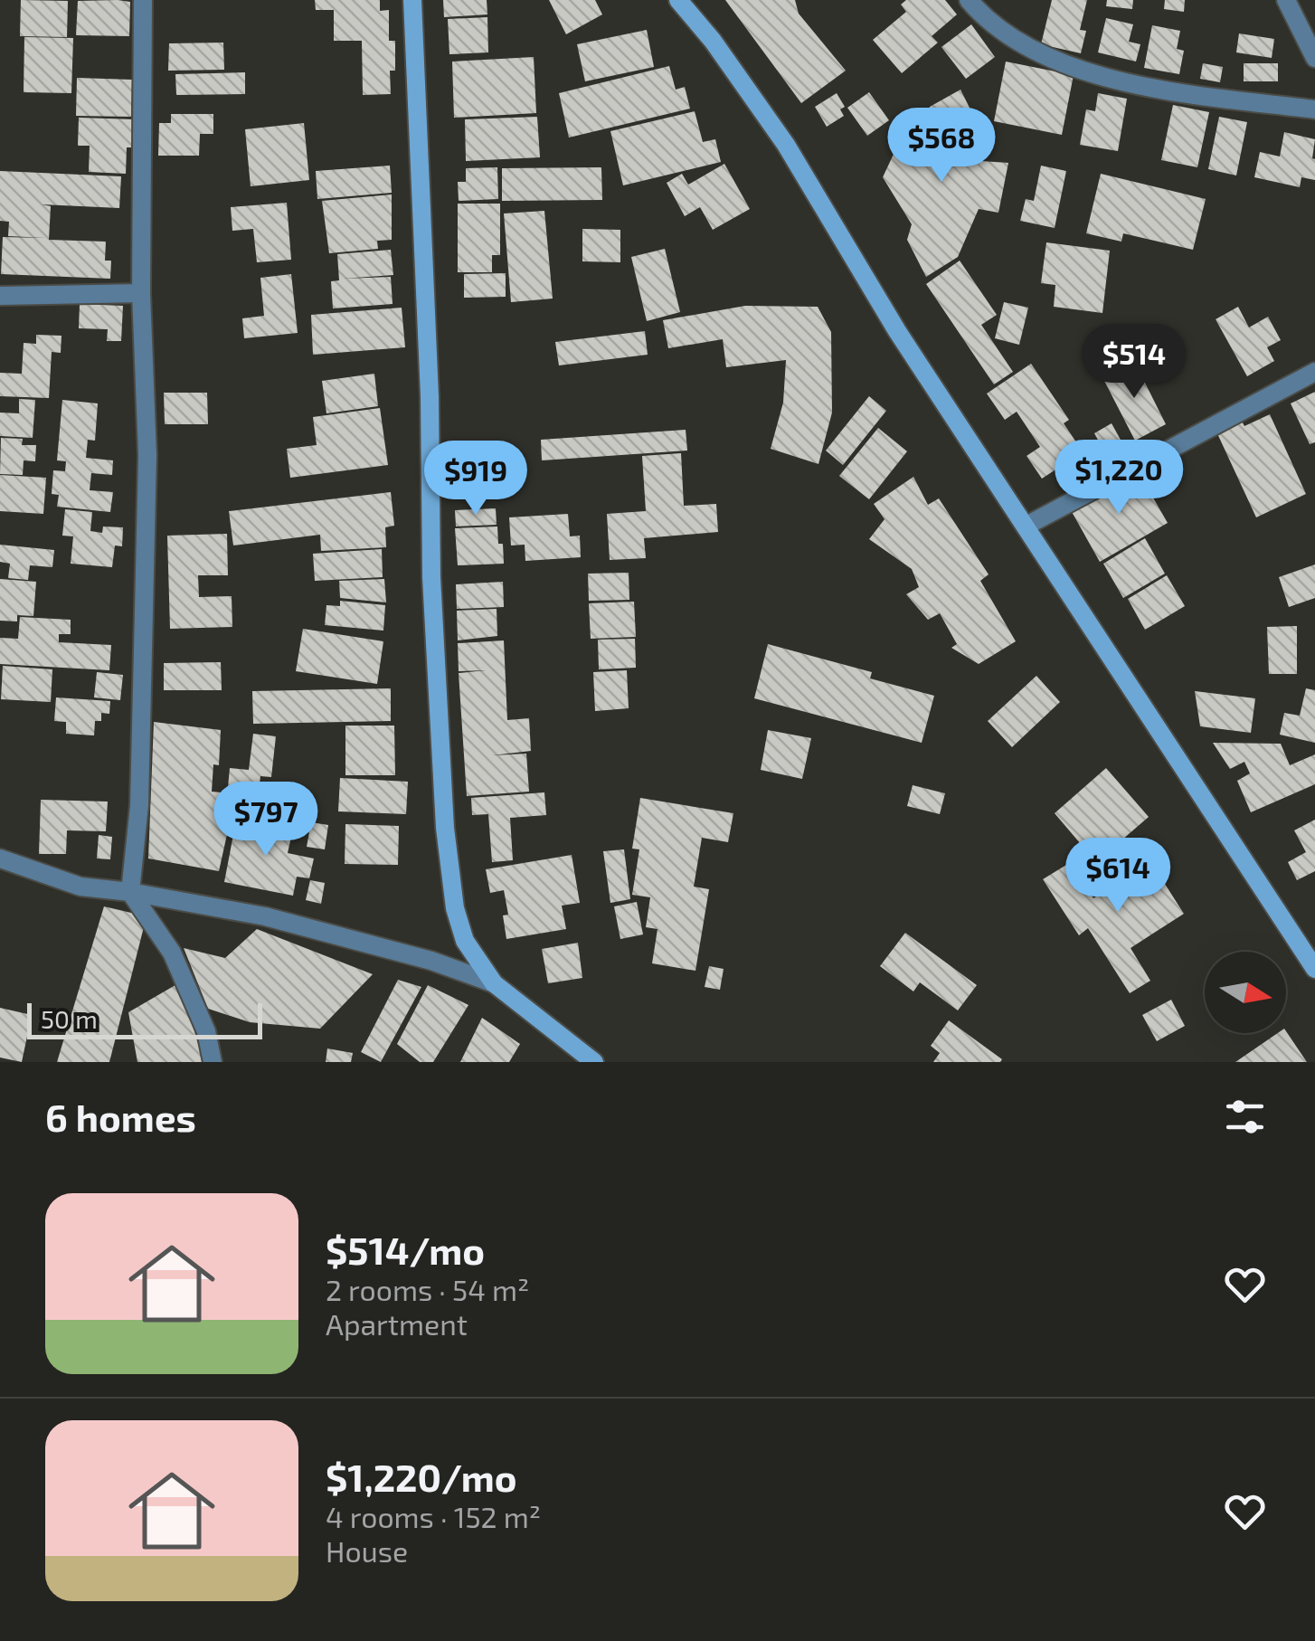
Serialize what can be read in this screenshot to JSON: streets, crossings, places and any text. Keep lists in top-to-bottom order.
{
  "scale_bar": "50 m",
  "north": "right",
  "page": {
    "price": [
      "$568",
      "$514",
      "$1,220",
      "$919",
      "$797",
      "$614"
    ],
    "scale": "50 m",
    "heading": "6 homes",
    "list": [
      {
        "name": "$514/mo",
        "note": "2 rooms · 54 m² · Apartment"
      },
      {
        "name": "$1,220/mo",
        "note": "4 rooms · 152 m² · House"
      }
    ]
  }
}
